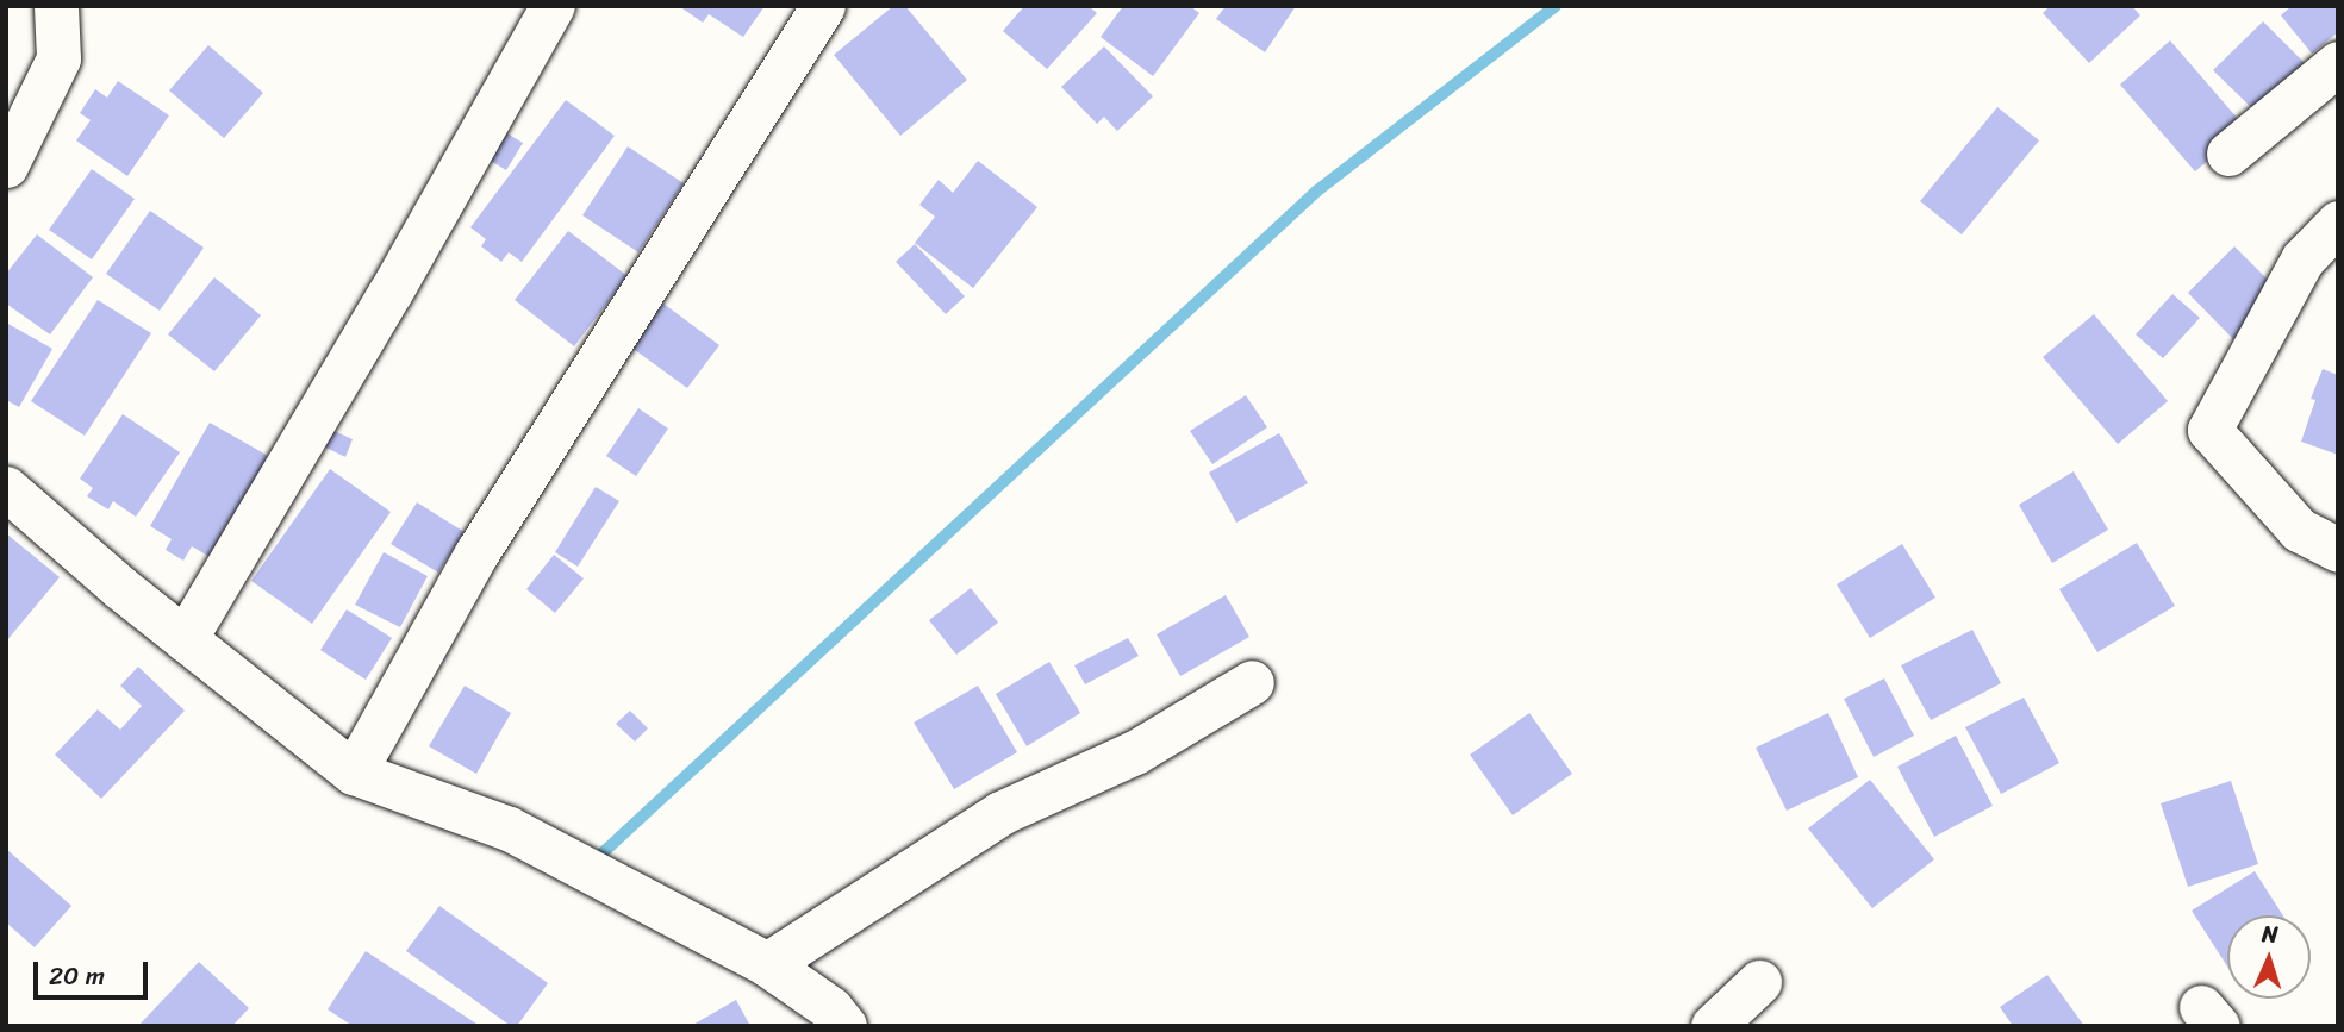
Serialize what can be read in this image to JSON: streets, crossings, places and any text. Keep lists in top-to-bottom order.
{
  "scale_bar": "20 m",
  "north": "top"
}
